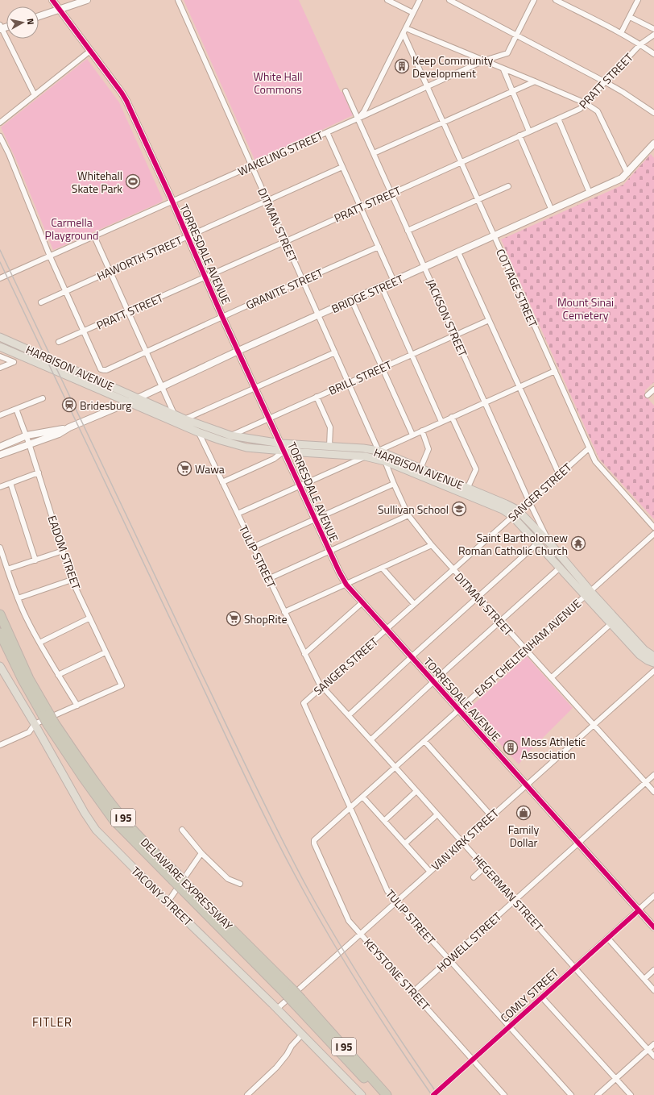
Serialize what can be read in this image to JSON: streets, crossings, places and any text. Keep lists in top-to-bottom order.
{
  "streets": {
    "highway": ["I 95", "DELAWARE EXPRESSWAY"],
    "main road": [
      "TORRESDALE AVENUE",
      "BRIDGE STREET",
      "HARBISON AVENUE",
      "TACONY STREET"
    ],
    "street": [
      "PRATT STREET",
      "WAKELING STREET",
      "DITMAN STREET",
      "HAWORTH STREET",
      "COTTAGE STREET",
      "GRANITE STREET",
      "JACKSON STREET",
      "BRILL STREET",
      "SANGER STREET",
      "EADOM STREET",
      "TULIP STREET",
      "EAST CHELTENHAM AVENUE",
      "VAN KIRK STREET",
      "HEGERMAN STREET",
      "HOWELL STREET",
      "KEYSTONE STREET",
      "COMLY STREET"
    ]
  },
  "crossings": [
    ["PRATT STREET", "DITMAN STREET"],
    ["PRATT STREET", "TORRESDALE AVENUE"],
    ["PRATT STREET", "COTTAGE STREET"],
    ["PRATT STREET", "GRANITE STREET"],
    ["PRATT STREET", "JACKSON STREET"],
    ["WAKELING STREET", "DITMAN STREET"],
    ["WAKELING STREET", "TORRESDALE AVENUE"],
    ["WAKELING STREET", "COTTAGE STREET"],
    ["WAKELING STREET", "JACKSON STREET"],
    ["DITMAN STREET", "HAWORTH STREET"],
    ["DITMAN STREET", "GRANITE STREET"],
    ["DITMAN STREET", "BRIDGE STREET"],
    ["DITMAN STREET", "HARBISON AVENUE"],
    ["DITMAN STREET", "BRILL STREET"],
    ["DITMAN STREET", "SANGER STREET"],
    ["DITMAN STREET", "EAST CHELTENHAM AVENUE"],
    ["DITMAN STREET", "VAN KIRK STREET"],
    ["DITMAN STREET", "HOWELL STREET"],
    ["TORRESDALE AVENUE", "HAWORTH STREET"],
    ["TORRESDALE AVENUE", "GRANITE STREET"],
    ["TORRESDALE AVENUE", "BRIDGE STREET"],
    ["TORRESDALE AVENUE", "HARBISON AVENUE"],
    ["TORRESDALE AVENUE", "BRILL STREET"],
    ["TORRESDALE AVENUE", "SANGER STREET"],
    ["TORRESDALE AVENUE", "EAST CHELTENHAM AVENUE"],
    ["TORRESDALE AVENUE", "VAN KIRK STREET"],
    ["TORRESDALE AVENUE", "HOWELL STREET"],
    ["TORRESDALE AVENUE", "COMLY STREET"],
    ["COTTAGE STREET", "BRIDGE STREET"],
    ["COTTAGE STREET", "SANGER STREET"],
    ["BRIDGE STREET", "JACKSON STREET"],
    ["BRIDGE STREET", "HARBISON AVENUE"],
    ["BRIDGE STREET", "EADOM STREET"],
    ["JACKSON STREET", "HARBISON AVENUE"],
    ["JACKSON STREET", "BRILL STREET"],
    ["JACKSON STREET", "SANGER STREET"],
    ["HARBISON AVENUE", "BRILL STREET"],
    ["HARBISON AVENUE", "SANGER STREET"],
    ["HARBISON AVENUE", "TULIP STREET"],
    ["HARBISON AVENUE", "EAST CHELTENHAM AVENUE"],
    ["SANGER STREET", "TULIP STREET"],
    ["SANGER STREET", "HEGERMAN STREET"],
    ["TULIP STREET", "EAST CHELTENHAM AVENUE"],
    ["TULIP STREET", "VAN KIRK STREET"],
    ["TULIP STREET", "HEGERMAN STREET"],
    ["TULIP STREET", "HOWELL STREET"],
    ["TULIP STREET", "COMLY STREET"],
    ["EAST CHELTENHAM AVENUE", "HEGERMAN STREET"],
    ["EAST CHELTENHAM AVENUE", "KEYSTONE STREET"],
    ["VAN KIRK STREET", "HEGERMAN STREET"],
    ["VAN KIRK STREET", "TACONY STREET"],
    ["VAN KIRK STREET", "KEYSTONE STREET"],
    ["HEGERMAN STREET", "HOWELL STREET"],
    ["HEGERMAN STREET", "COMLY STREET"],
    ["HOWELL STREET", "KEYSTONE STREET"],
    ["KEYSTONE STREET", "COMLY STREET"]
  ],
  "districts": ["FITLER"],
  "parks": ["White Hall Commons", "Carmella Playground", "Mount Sinai Cemetery"],
  "places": {
    "building": ["Keep Community Development", "Moss Athletic Association"],
    "sports": ["Whitehall Skate Park"],
    "station": ["Bridesburg"],
    "supermarket": ["Wawa", "ShopRite"],
    "school or university": ["Sullivan School"],
    "temple": ["Saint Bartholomew Roman Catholic Church"],
    "shop": ["Family Dollar"]
  },
  "north": "right"
}
